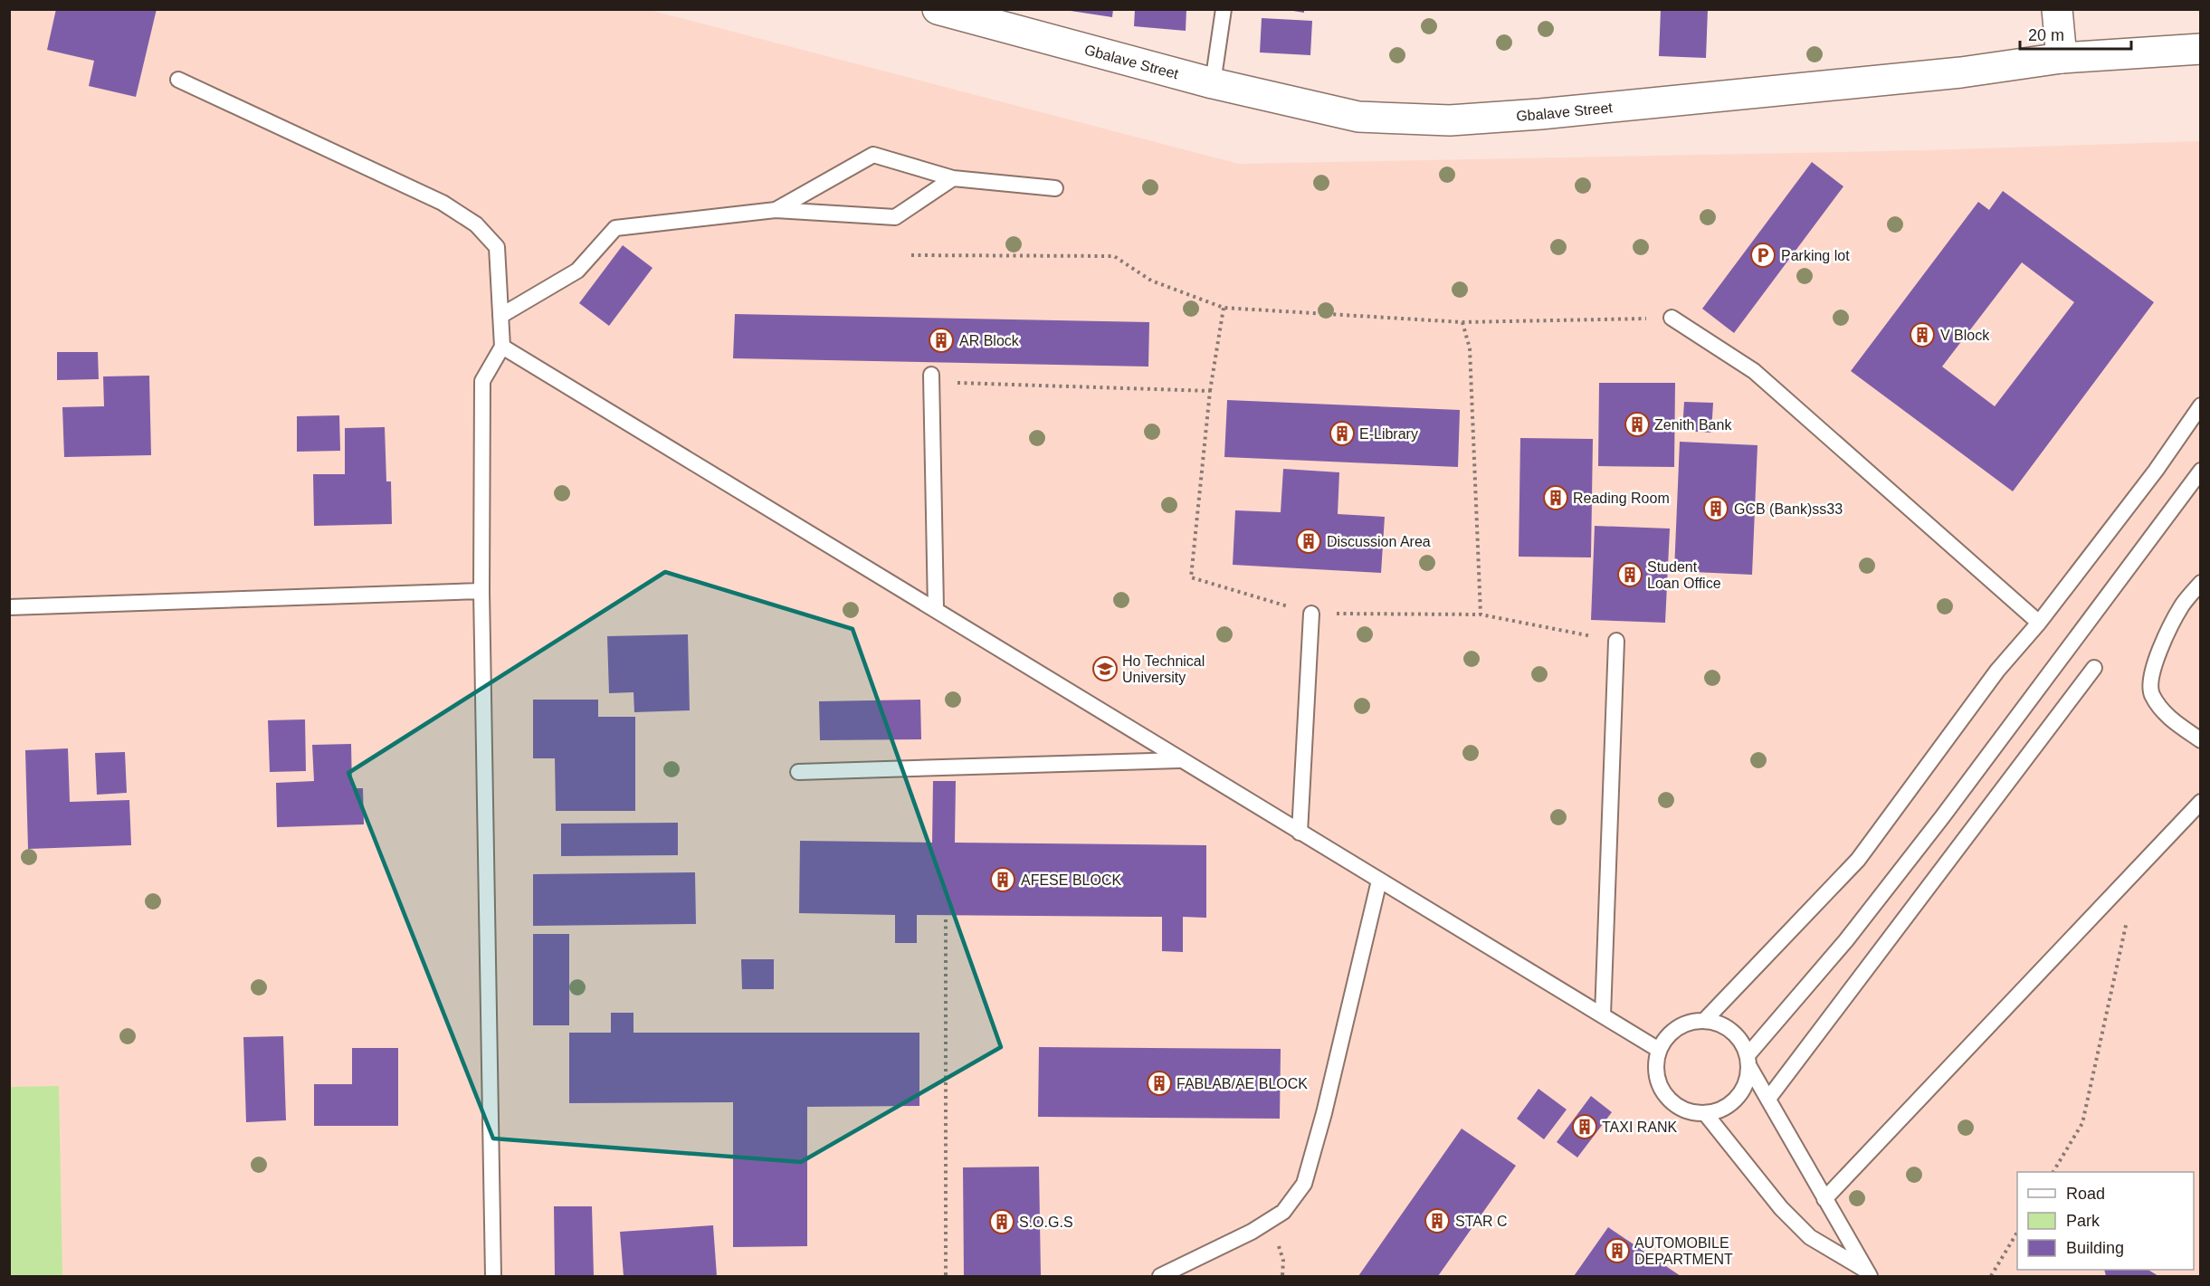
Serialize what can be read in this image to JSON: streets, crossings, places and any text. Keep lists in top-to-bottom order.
{
  "streets": {
    "street": ["Gbalave Street"]
  },
  "places": {
    "parking": ["Parking lot"],
    "building": [
      "V Block",
      "AR Block",
      "Zenith Bank",
      "E-Library",
      "Reading Room",
      "GCB (Bank)ss33",
      "Discussion Area",
      "Student Loan Office",
      "AFESE BLOCK",
      "FABLAB/AE BLOCK",
      "TAXI RANK",
      "STAR C",
      "S.O.G.S",
      "AUTOMOBILE DEPARTMENT"
    ],
    "school or university": ["Ho Technical University"]
  },
  "legend": ["Road", "Park", "Building"],
  "scale_bar": "20 m"
}
